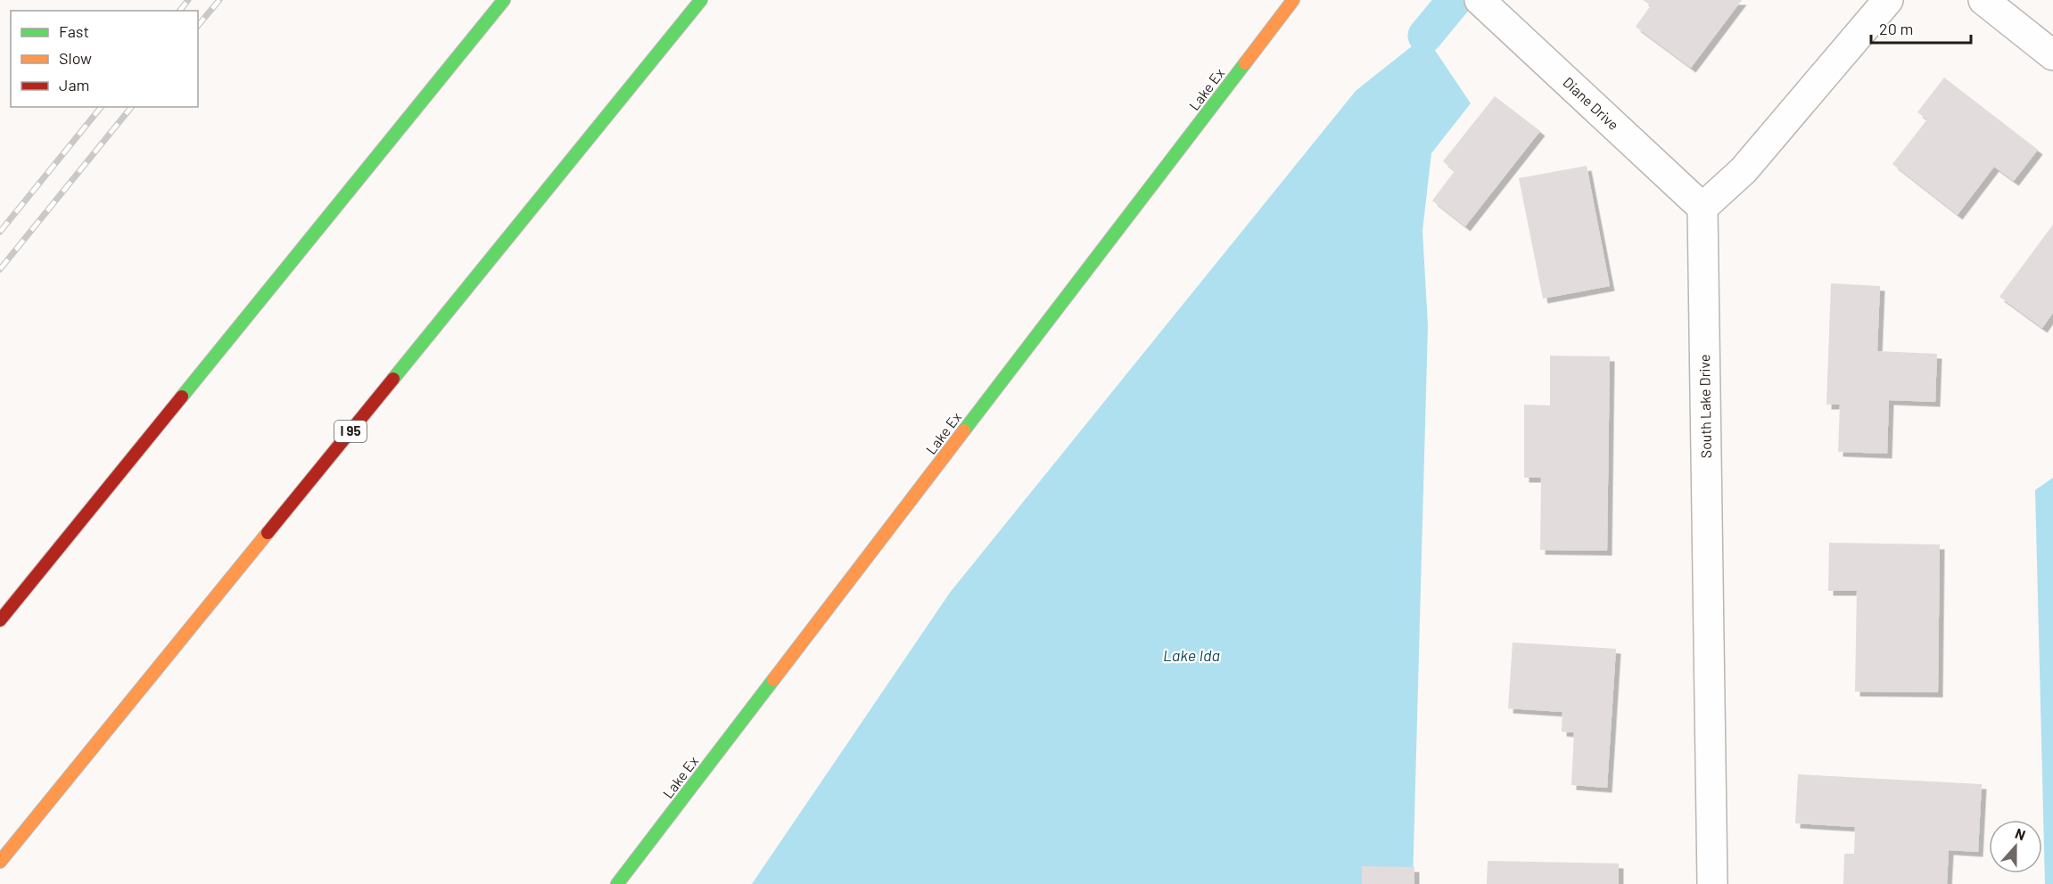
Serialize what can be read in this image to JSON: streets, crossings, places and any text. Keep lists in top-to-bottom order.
{
  "streets": {
    "main road": ["Lake Ex", "I 95"],
    "street": ["Diane Drive", "South Lake Drive"]
  },
  "crossings": [
    ["Diane Drive", "South Lake Drive"]
  ],
  "water": ["Lake Ida"],
  "legend": ["Fast", "Slow", "Jam"],
  "scale_bar": "20 m",
  "north": "top"
}
